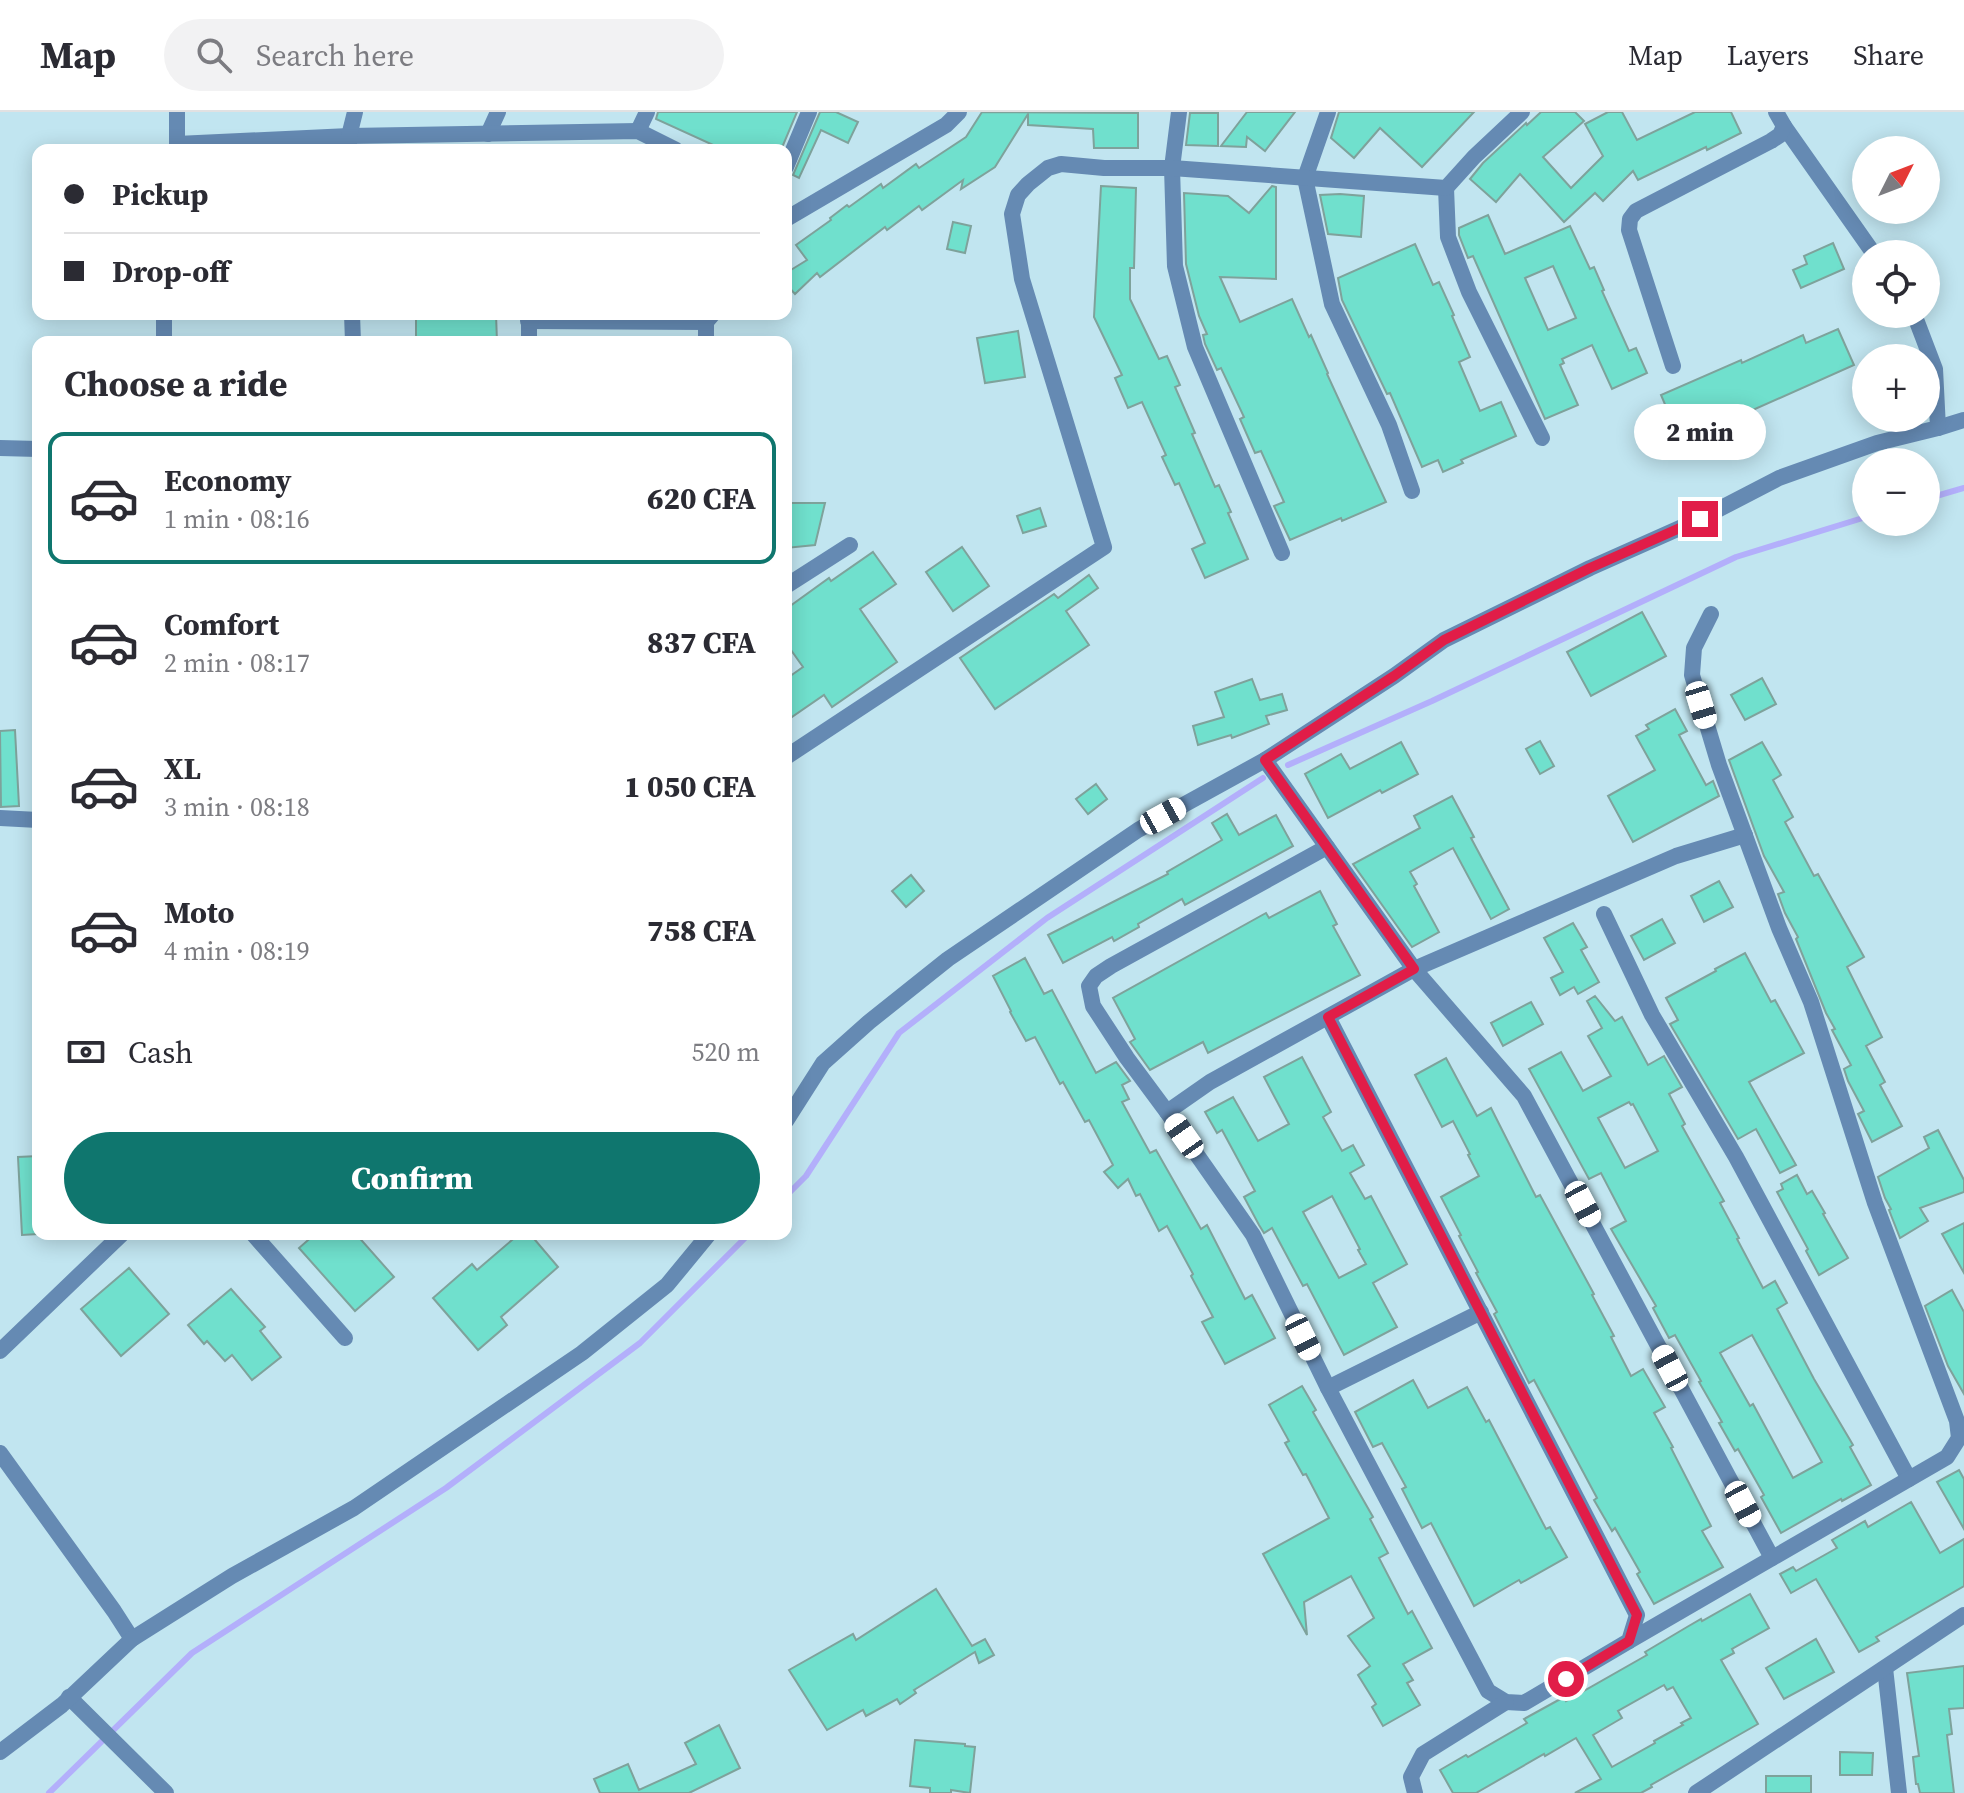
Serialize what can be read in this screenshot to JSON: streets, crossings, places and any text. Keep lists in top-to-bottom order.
{
  "north": "top right",
  "page": {
    "header": "Map",
    "search": "Search here",
    "nav": ["Map", "Layers", "Share"],
    "map_buttons": ["+", "−"],
    "banner": ["Pickup", "Drop-off"],
    "heading": "Choose a ride",
    "bubble": "2 min",
    "list": [
      {
        "name": "Economy",
        "note": "1 min · 08:16",
        "value": "620 CFA"
      },
      {
        "name": "Comfort",
        "note": "2 min · 08:17",
        "value": "837 CFA"
      },
      {
        "name": "XL",
        "note": "3 min · 08:18",
        "value": "1 050 CFA"
      },
      {
        "name": "Moto",
        "note": "4 min · 08:19",
        "value": "758 CFA"
      }
    ],
    "pay": ["Cash", "520 m"],
    "buttons": "Confirm"
  }
}
